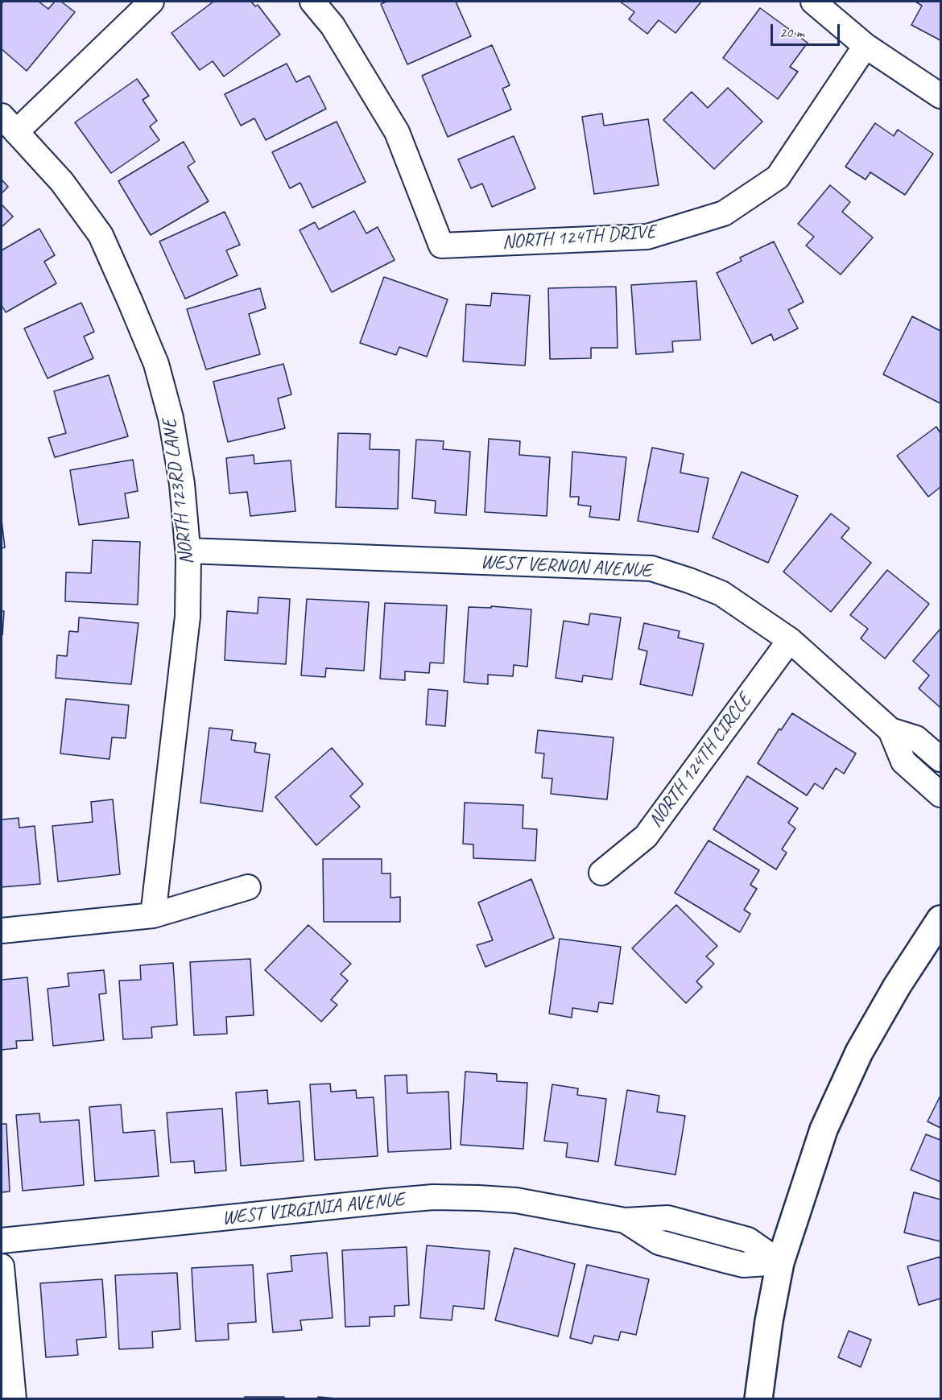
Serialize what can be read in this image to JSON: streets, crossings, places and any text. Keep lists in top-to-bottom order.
{
  "streets": {
    "street": [
      "NORTH 124TH DRIVE",
      "NORTH 123RD LANE",
      "WEST VERNON AVENUE",
      "NORTH 124TH CIRCLE",
      "WEST VIRGINIA AVENUE"
    ]
  },
  "crossings": [
    ["NORTH 123RD LANE", "WEST VERNON AVENUE"],
    ["WEST VERNON AVENUE", "NORTH 124TH CIRCLE"]
  ],
  "scale_bar": "20 m"
}
